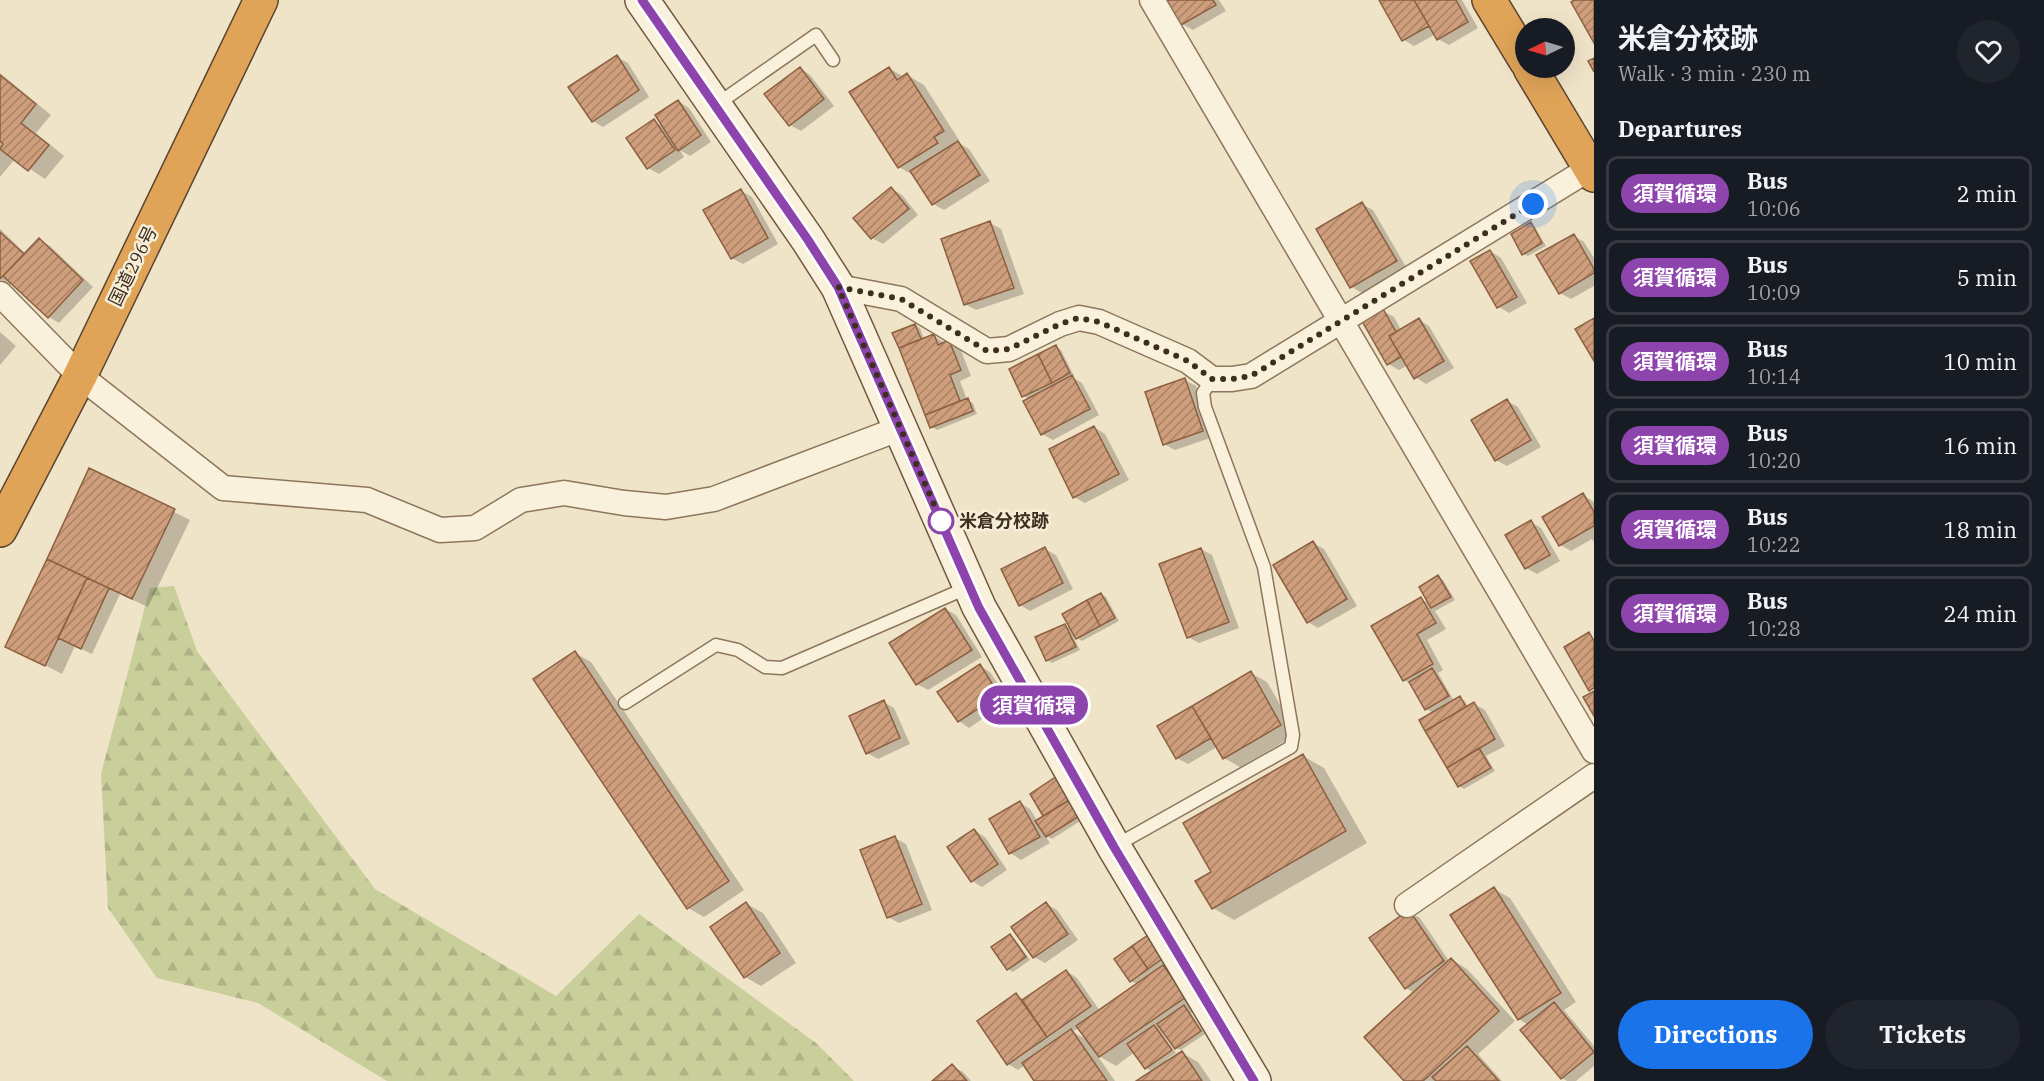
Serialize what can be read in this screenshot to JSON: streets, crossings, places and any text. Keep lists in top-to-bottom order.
{
  "streets": {
    "highway": ["国道296号"]
  },
  "places": ["米倉分校跡"],
  "lines": ["bus line 須賀循環"],
  "north": "left",
  "page": {
    "on_map": "須賀循環",
    "heading": [
      ["米倉分校跡", "Walk · 3 min · 230 m"],
      "Departures"
    ],
    "list": [
      {
        "mark": "須賀循環",
        "name": "Bus",
        "note": "10:06",
        "value": "2 min"
      },
      {
        "mark": "須賀循環",
        "name": "Bus",
        "note": "10:09",
        "value": "5 min"
      },
      {
        "mark": "須賀循環",
        "name": "Bus",
        "note": "10:14",
        "value": "10 min"
      },
      {
        "mark": "須賀循環",
        "name": "Bus",
        "note": "10:20",
        "value": "16 min"
      },
      {
        "mark": "須賀循環",
        "name": "Bus",
        "note": "10:22",
        "value": "18 min"
      },
      {
        "mark": "須賀循環",
        "name": "Bus",
        "note": "10:28",
        "value": "24 min"
      }
    ],
    "buttons": ["Directions", "Tickets"]
  }
}
